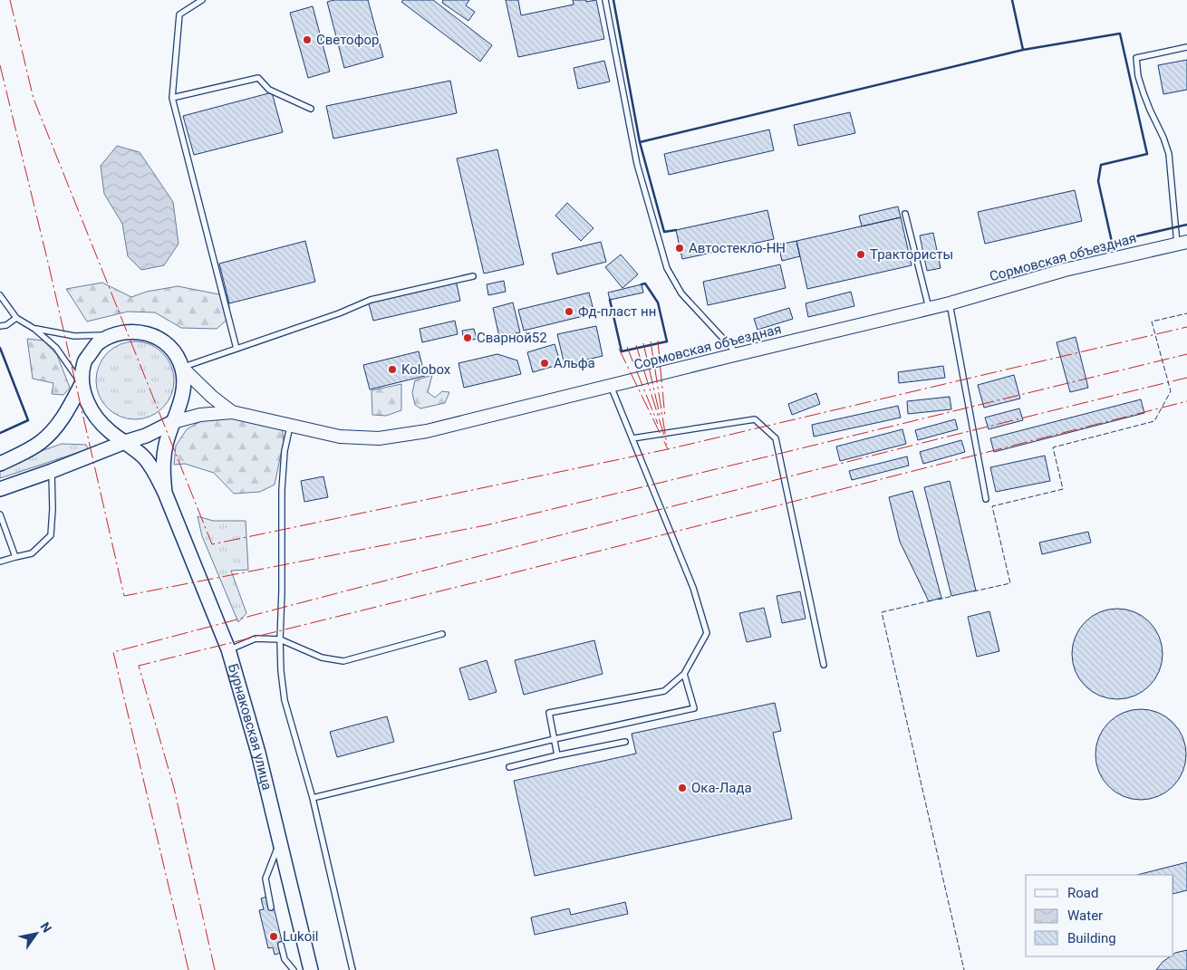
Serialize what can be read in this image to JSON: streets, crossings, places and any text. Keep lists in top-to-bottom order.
{
  "streets": {
    "main road": ["Бурнаковская улица"],
    "street": ["Сормовская объездная"]
  },
  "places": [
    "Светофор",
    "Автостекло-НН",
    "Трактористы",
    "Фд-пласт нн",
    "Сварной52",
    "Альфа",
    "Kolobox",
    "Ока-Лада",
    "Lukoil"
  ],
  "legend": ["Road", "Water", "Building"],
  "north": "top right"
}
